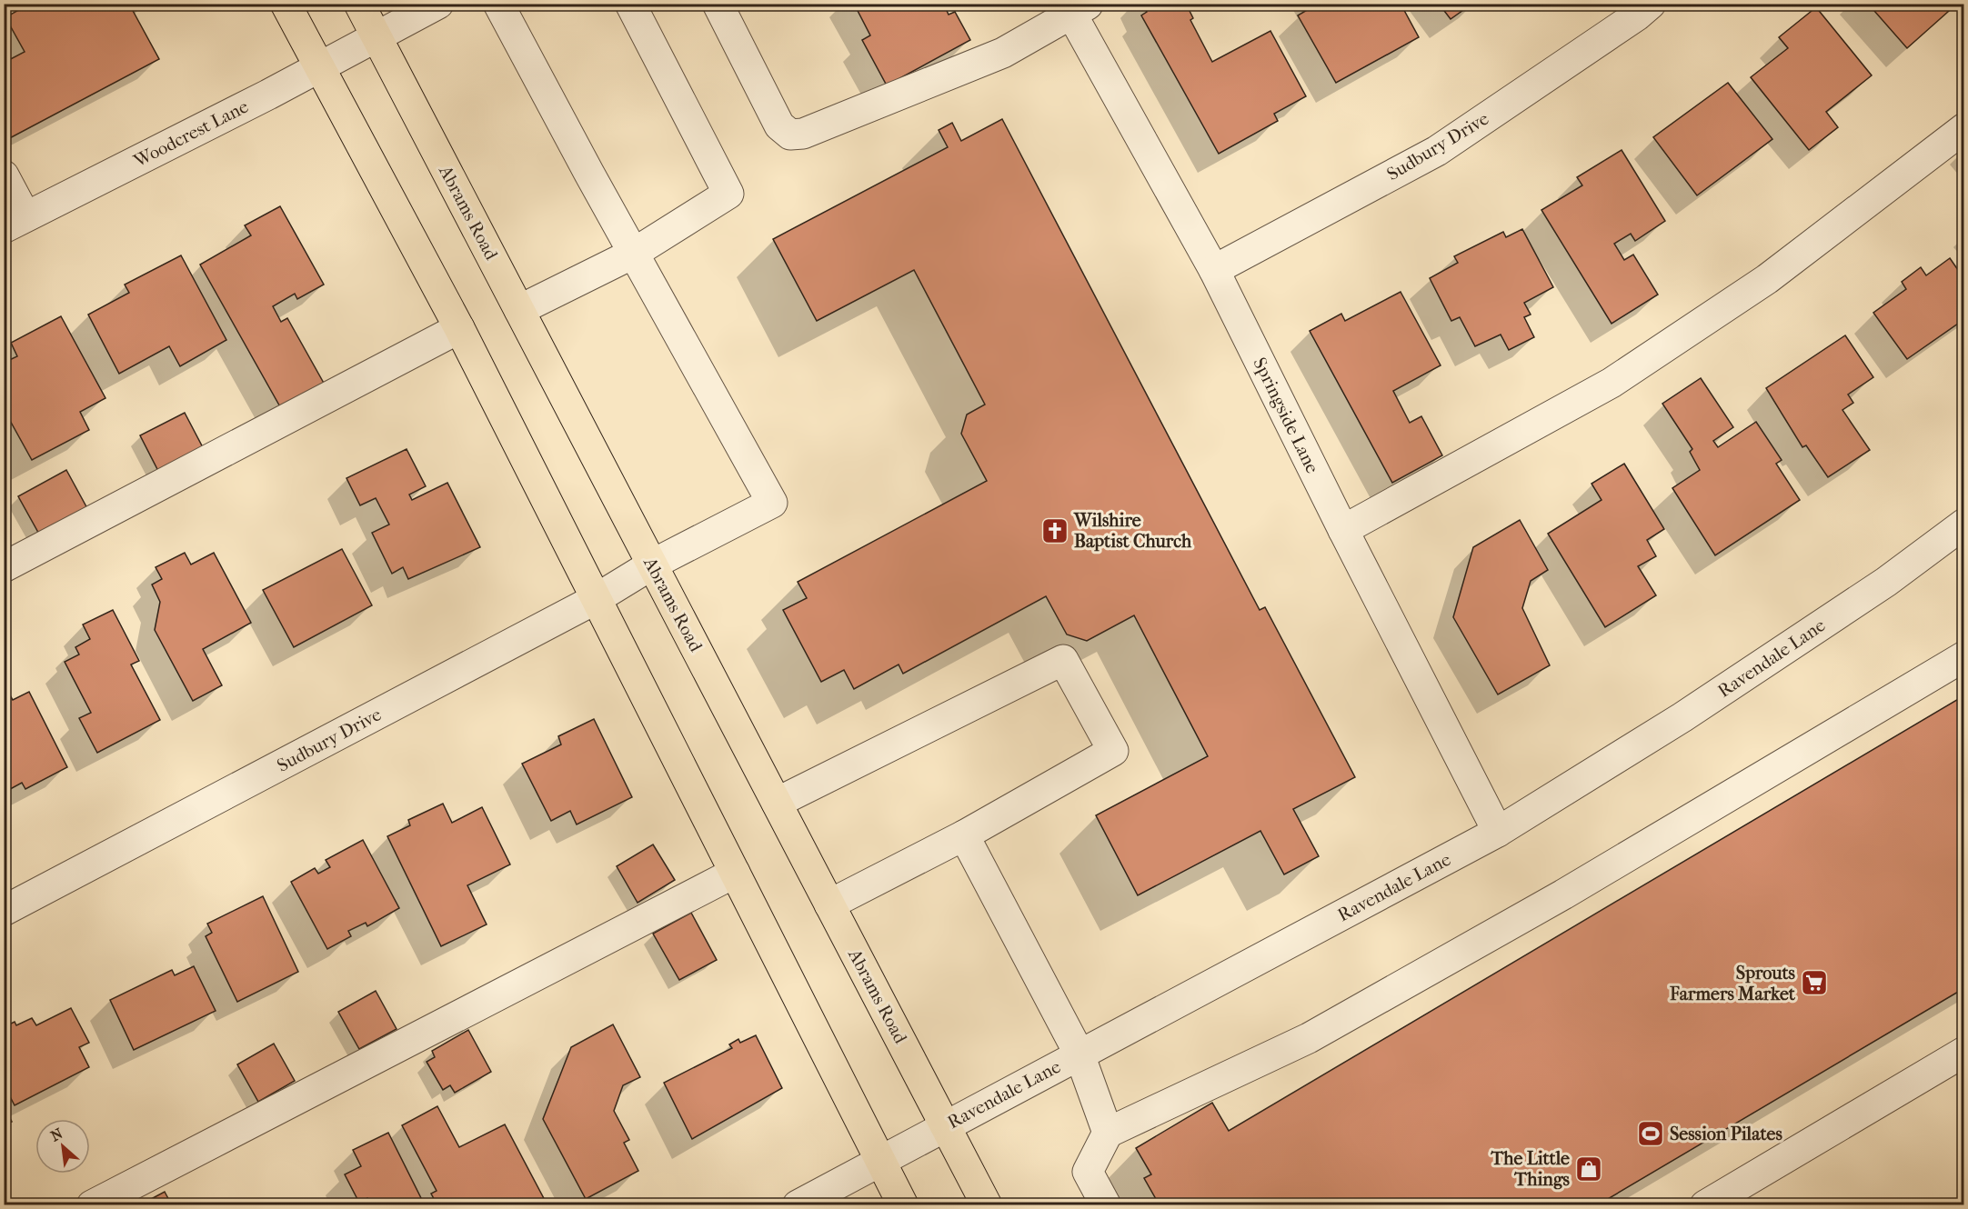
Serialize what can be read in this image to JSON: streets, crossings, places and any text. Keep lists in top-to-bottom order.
{
  "streets": {
    "main road": ["Abrams Road"],
    "street": [
      "Woodcrest Lane",
      "Sudbury Drive",
      "Springside Lane",
      "Ravendale Lane"
    ]
  },
  "crossings": [
    ["Woodcrest Lane", "Abrams Road"],
    ["Sudbury Drive", "Abrams Road"],
    ["Sudbury Drive", "Springside Lane"],
    ["Abrams Road", "Ravendale Lane"],
    ["Springside Lane", "Ravendale Lane"]
  ],
  "places": {
    "church": ["Wilshire Baptist Church"],
    "supermarket": ["Sprouts Farmers Market"],
    "sports": ["Session Pilates"],
    "shop": ["The Little Things"]
  },
  "north": "top left"
}
